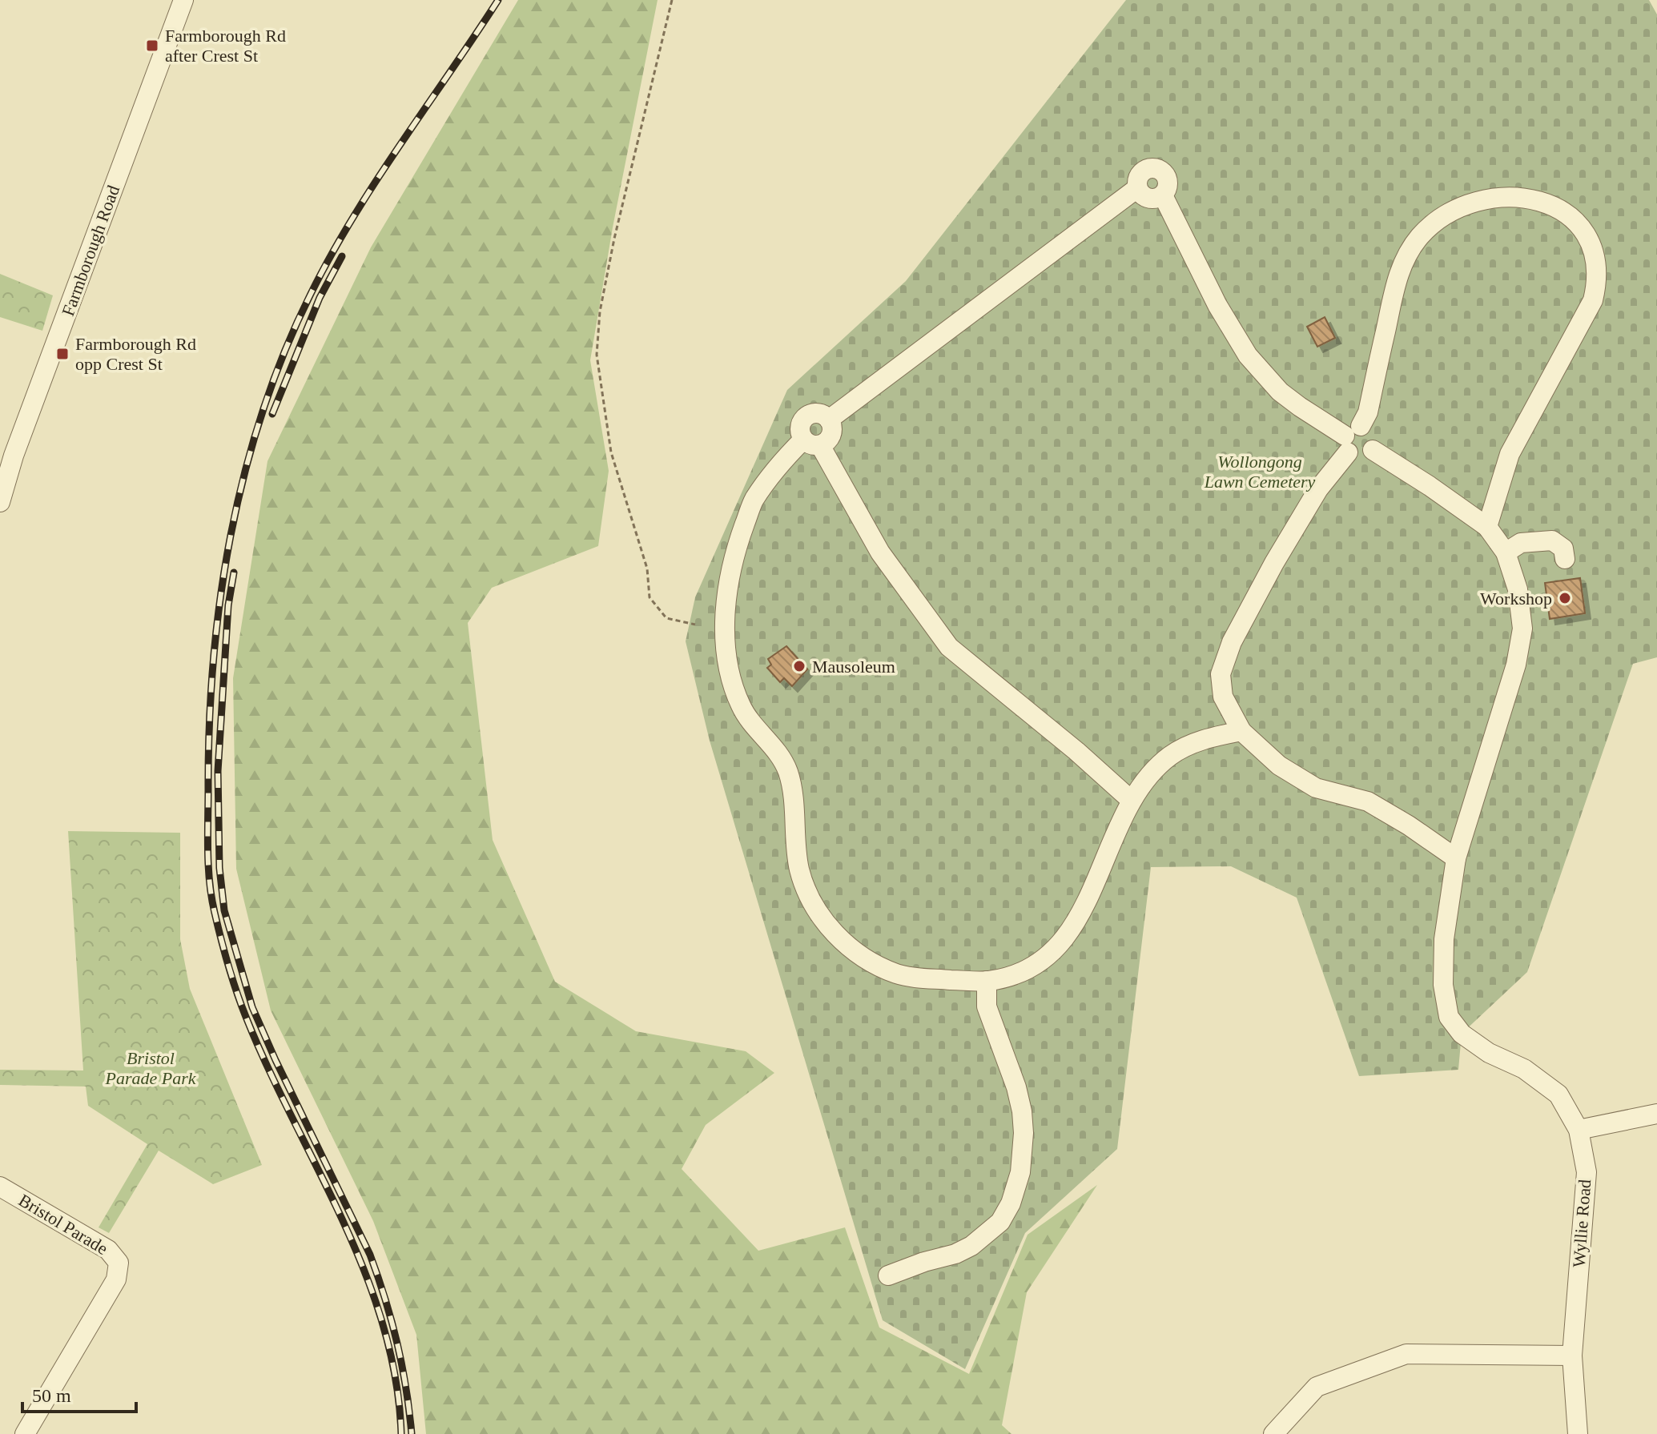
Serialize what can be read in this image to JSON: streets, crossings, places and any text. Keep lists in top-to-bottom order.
{
  "streets": {
    "street": ["Farmborough Road", "Wyllie Road", "Bristol Parade"]
  },
  "parks": ["Wollongong Lawn Cemetery", "Bristol Parade Park"],
  "places": {
    "transit": ["Farmborough Rd after Crest St", "Farmborough Rd opp Crest St"],
    "other": ["Workshop", "Mausoleum"]
  },
  "scale_bar": "50 m"
}
